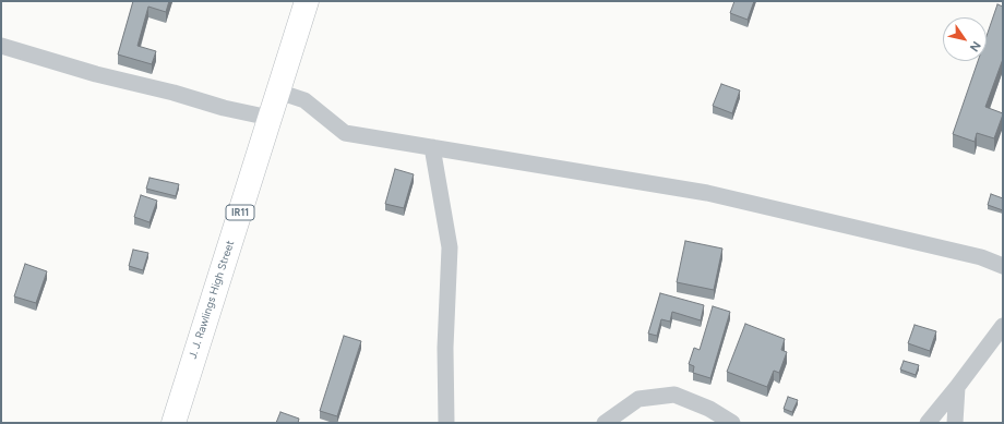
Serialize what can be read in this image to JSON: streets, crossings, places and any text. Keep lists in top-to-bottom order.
{
  "streets": {
    "main road": ["IR11", "J. J. Rawlings High Street"]
  },
  "north": "bottom right"
}
